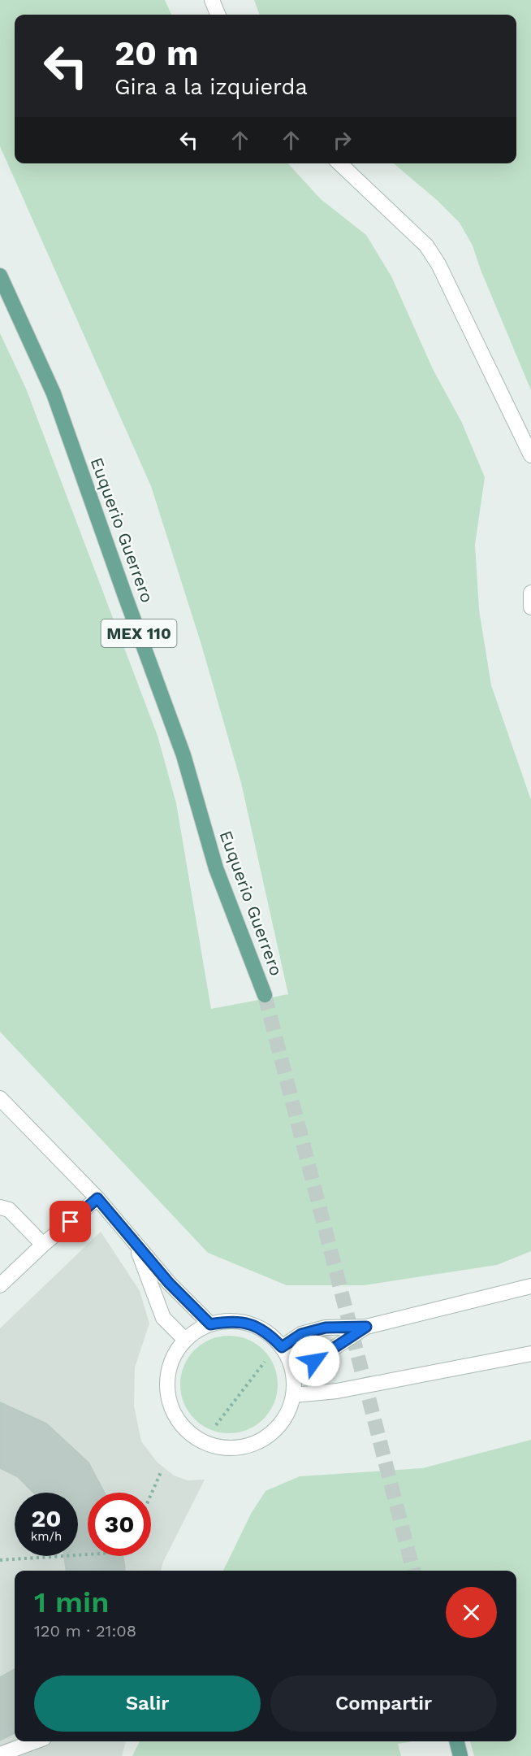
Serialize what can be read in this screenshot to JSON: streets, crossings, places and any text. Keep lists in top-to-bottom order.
{
  "streets": {
    "main road": ["Euquerio Guerrero", "MEX 110"]
  },
  "page": {
    "turn": ["20 m", "Gira a la izquierda"],
    "speed": "20 km/h",
    "limit": "30",
    "heading": ["1 min", "120 m · 21:08"],
    "buttons": ["Salir", "Compartir"]
  }
}
